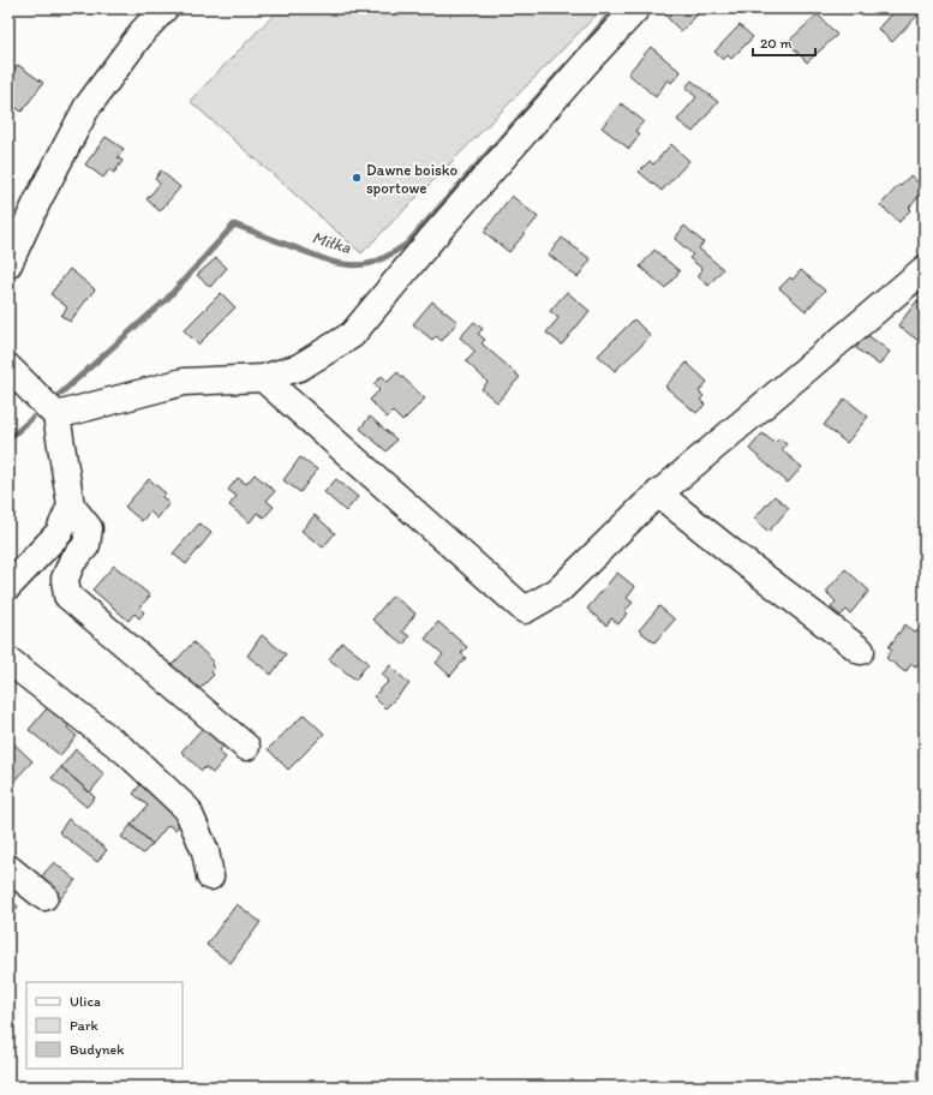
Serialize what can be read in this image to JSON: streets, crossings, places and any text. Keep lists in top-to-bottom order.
{
  "water": ["Miłka"],
  "places": ["Dawne boisko sportowe"],
  "legend": ["Ulica", "Park", "Budynek"],
  "scale_bar": "20 m"
}
